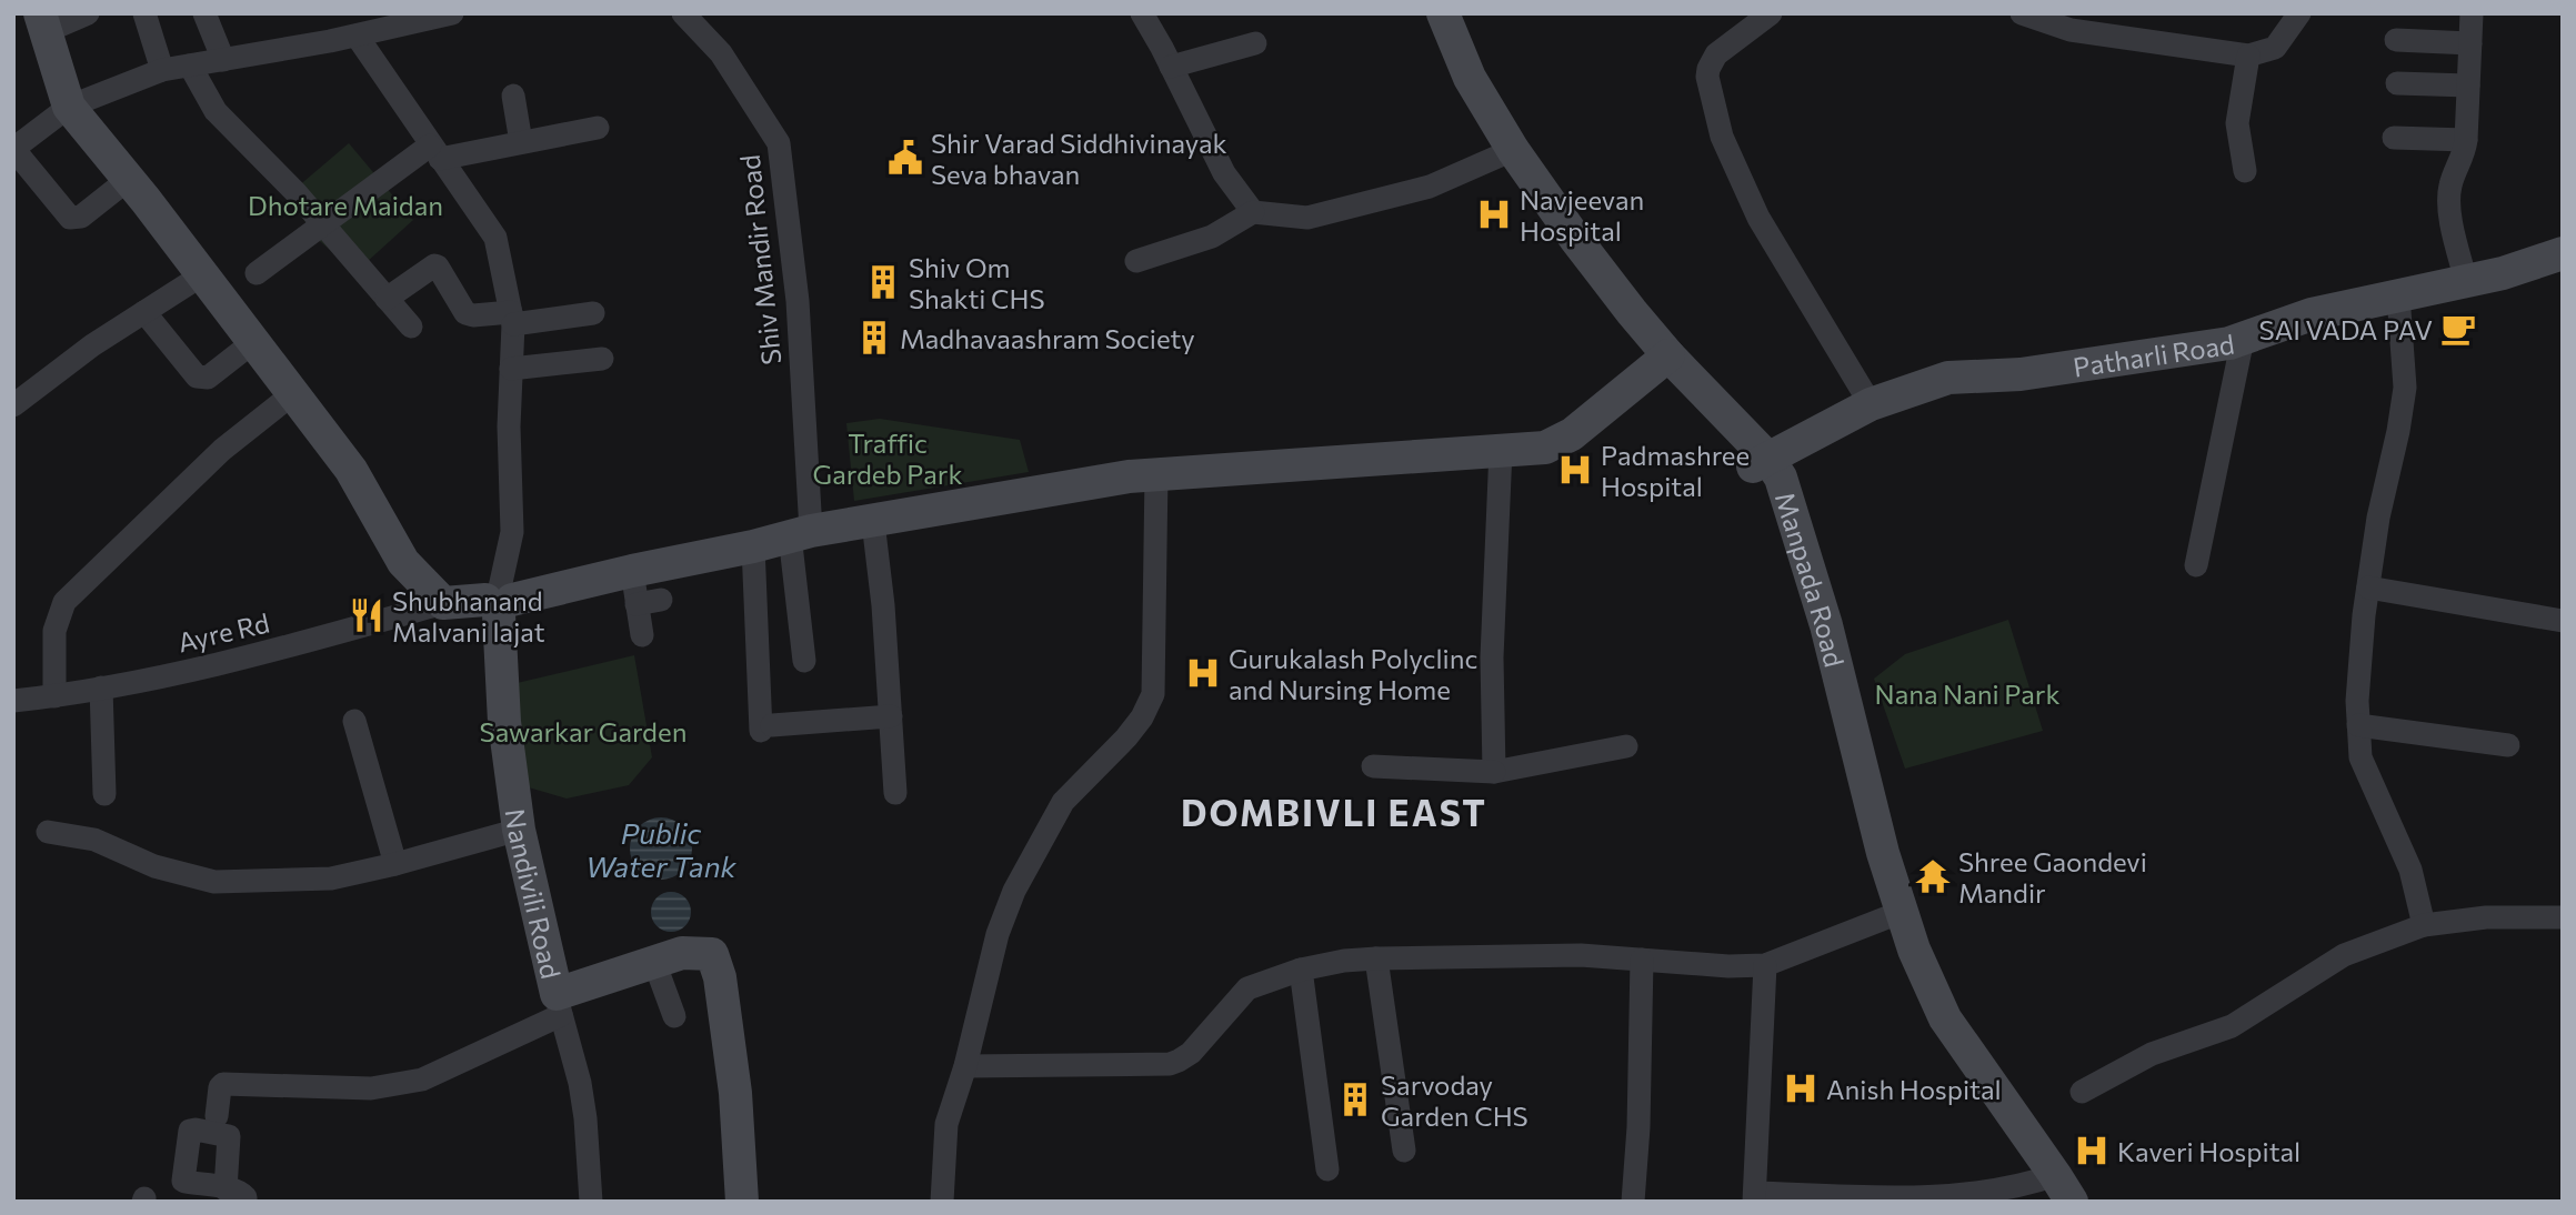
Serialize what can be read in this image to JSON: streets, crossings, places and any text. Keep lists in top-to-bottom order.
{
  "streets": {
    "street": [
      "Shiv Mandir Road",
      "Patharli Road",
      "Manpada Road",
      "Ayre Rd",
      "Nandivili Road"
    ]
  },
  "crossings": [
    ["Patharli Road", "Manpada Road"]
  ],
  "districts": ["DOMBIVLI EAST"],
  "water": ["Public Water Tank"],
  "parks": [
    "Dhotare Maidan",
    "Traffic Gardeb Park",
    "Nana Nani Park",
    "Sawarkar Garden"
  ],
  "places": {
    "public building": ["Shir Varad Siddhivinayak Seva bhavan"],
    "hospital": [
      "Navjeevan Hospital",
      "Padmashree Hospital",
      "Gurukalash Polyclinc and Nursing Home",
      "Anish Hospital",
      "Kaveri Hospital"
    ],
    "building": ["Shiv Om Shakti CHS", "Madhavaashram Society", "Sarvoday Garden CHS"],
    "cafe": ["SAI VADA PAV"],
    "restaurant": ["Shubhanand Malvani lajat"],
    "temple": ["Shree Gaondevi Mandir"]
  }
}
